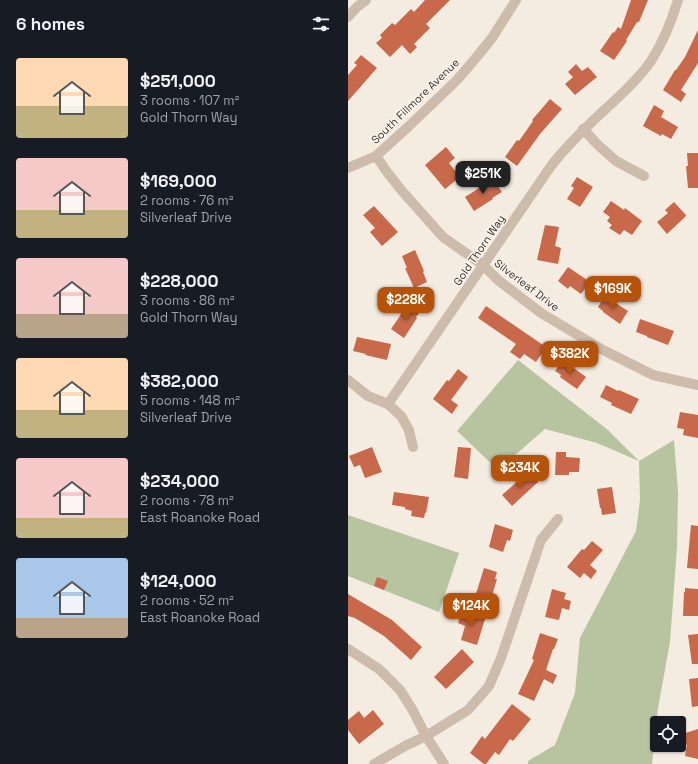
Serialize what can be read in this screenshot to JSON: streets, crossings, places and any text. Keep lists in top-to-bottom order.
{
  "streets": {
    "street": ["South Fillmore Avenue", "Gold Thorn Way", "Silverleaf Drive"]
  },
  "crossings": [
    ["South Fillmore Avenue", "Silverleaf Drive"],
    ["Gold Thorn Way", "Silverleaf Drive"]
  ],
  "page": {
    "heading": "6 homes",
    "list": [
      {
        "name": "$251,000",
        "note": "3 rooms · 107 m² · Gold Thorn Way"
      },
      {
        "name": "$169,000",
        "note": "2 rooms · 76 m² · Silverleaf Drive"
      },
      {
        "name": "$228,000",
        "note": "3 rooms · 86 m² · Gold Thorn Way"
      },
      {
        "name": "$382,000",
        "note": "5 rooms · 148 m² · Silverleaf Drive"
      },
      {
        "name": "$234,000",
        "note": "2 rooms · 78 m² · East Roanoke Road"
      },
      {
        "name": "$124,000",
        "note": "2 rooms · 52 m² · East Roanoke Road"
      }
    ],
    "price": [
      "$251K",
      "$169K",
      "$228K",
      "$382K",
      "$234K",
      "$124K"
    ]
  }
}
